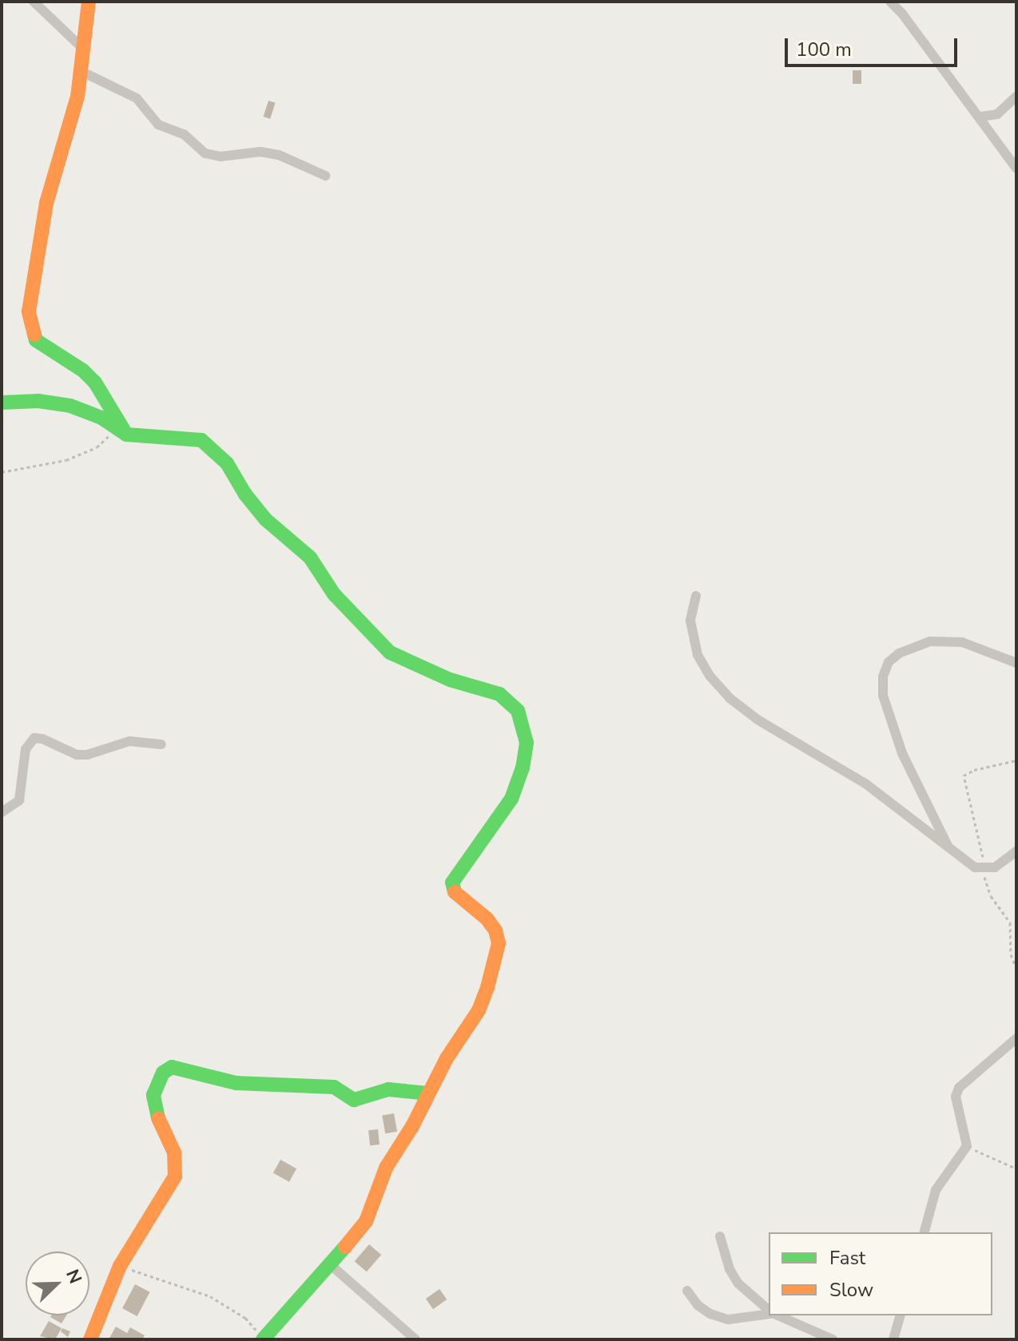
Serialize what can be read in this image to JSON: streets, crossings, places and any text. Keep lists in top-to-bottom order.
{
  "legend": ["Fast", "Slow"],
  "scale_bar": "100 m",
  "north": "top right"
}
